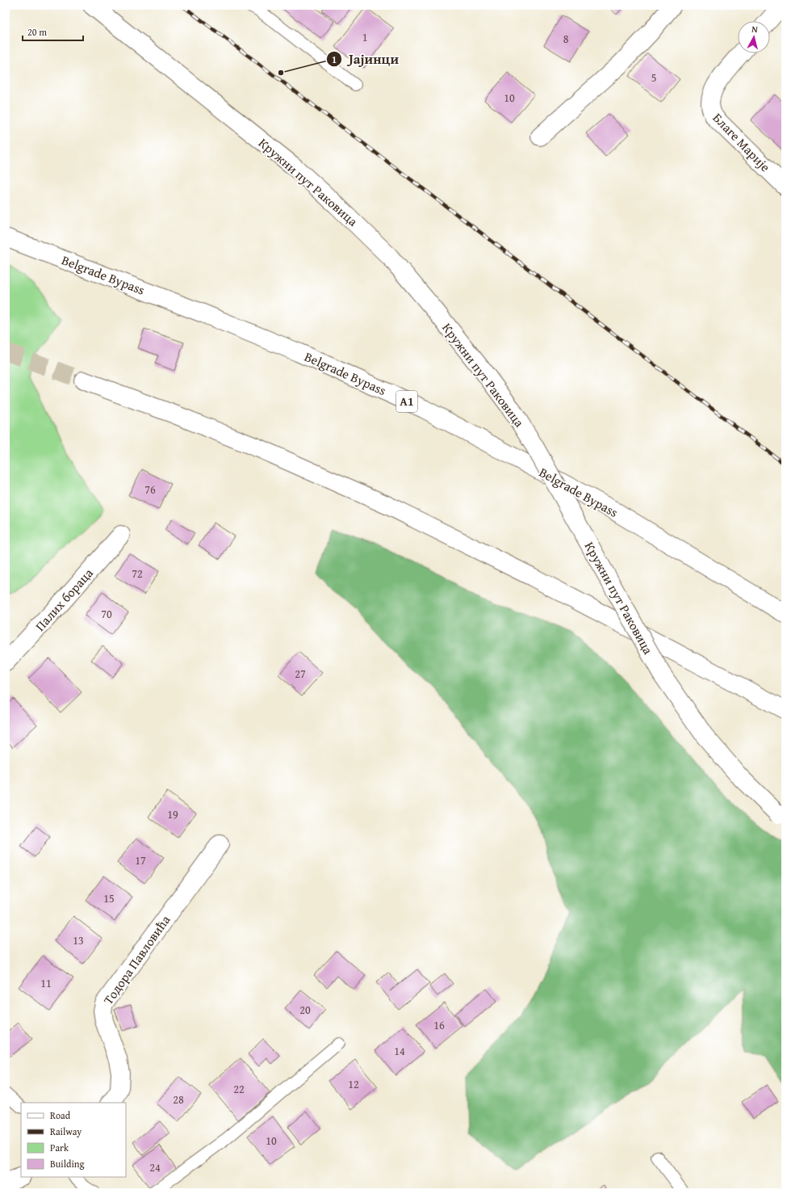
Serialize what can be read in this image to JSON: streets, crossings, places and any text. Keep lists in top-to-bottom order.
{
  "streets": {
    "main road": [
      "Благе Марије",
      "Кружни пут Раковица",
      "Belgrade Bypass",
      "A1",
      "Палих бораца",
      "Тодора Павловића"
    ]
  },
  "places": ["Јајинци"],
  "house_numbers": [
    "1",
    "8",
    "5",
    "10",
    "76",
    "72",
    "70",
    "27",
    "19",
    "17",
    "15",
    "13",
    "11",
    "20",
    "16",
    "14",
    "12",
    "22",
    "28",
    "10",
    "24"
  ],
  "legend": [
    "Road",
    "Railway",
    "Park",
    "Building"
  ],
  "scale_bar": "20 m",
  "north": "top"
}
